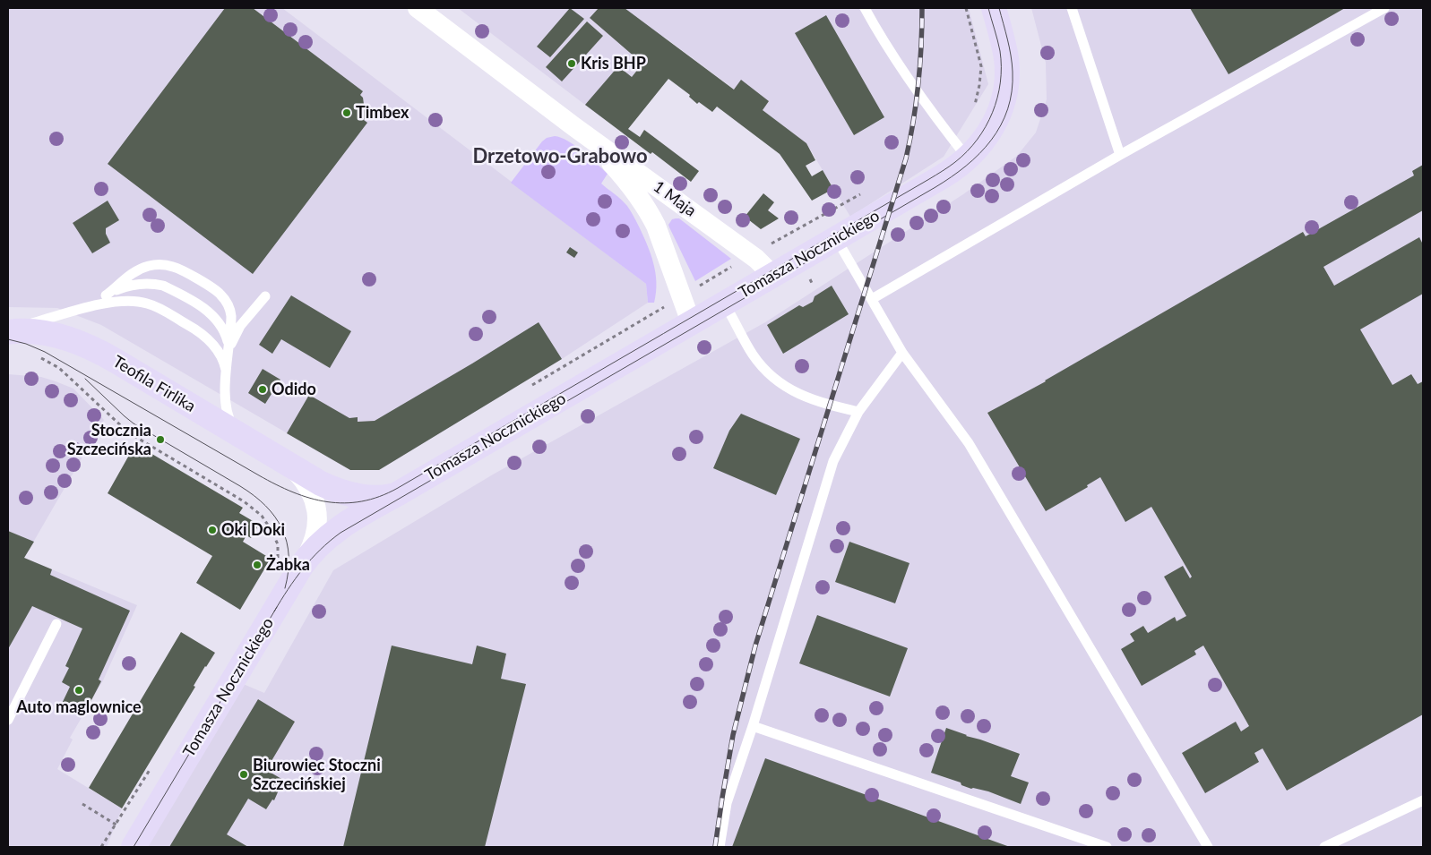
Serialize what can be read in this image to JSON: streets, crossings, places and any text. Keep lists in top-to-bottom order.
{
  "streets": {
    "street": ["1 Maja", "Tomasza Nocznickiego", "Teofila Firlika"]
  },
  "crossings": [
    ["1 Maja", "Tomasza Nocznickiego"],
    ["Tomasza Nocznickiego", "Teofila Firlika"]
  ],
  "districts": ["Drzetowo-Grabowo"],
  "places": [
    "Kris BHP",
    "Timbex",
    "Odido",
    "Stocznia Szczecińska",
    "Oki Doki",
    "Żabka",
    "Auto maglownice",
    "Biurowiec Stoczni Szczecińskiej"
  ]
}
